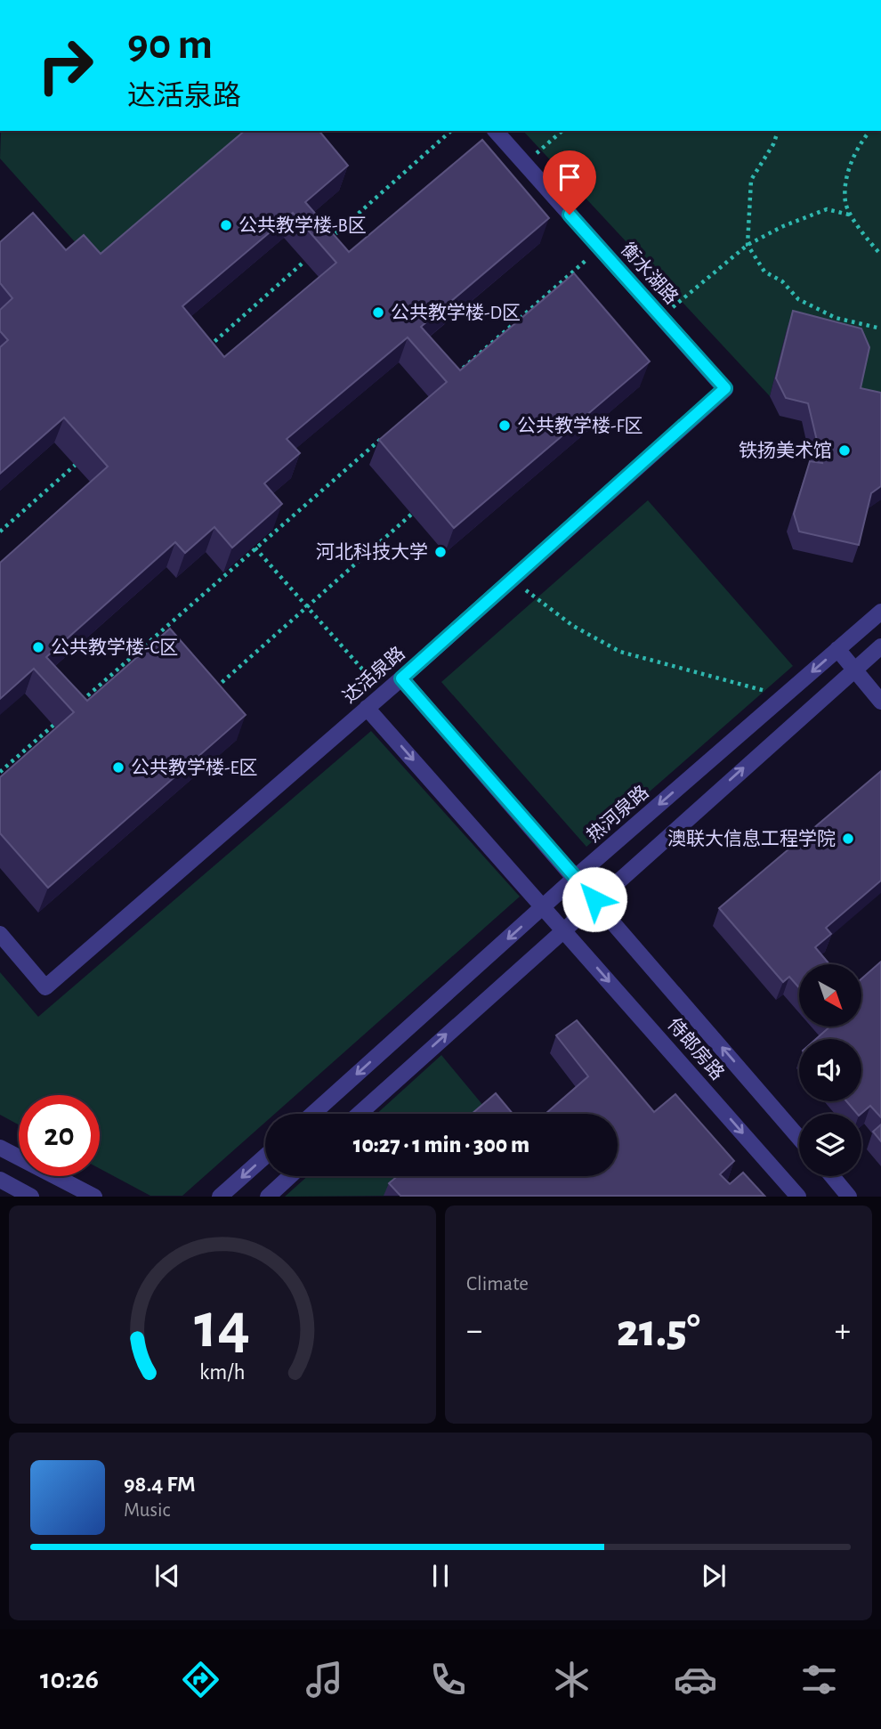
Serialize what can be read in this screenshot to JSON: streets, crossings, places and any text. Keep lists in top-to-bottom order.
{
  "streets": {
    "lane": [
      "衡水湖路",
      "达活泉路",
      "热河泉路",
      "侍郎房路"
    ]
  },
  "crossings": [
    ["衡水湖路", "达活泉路"],
    ["达活泉路", "侍郎房路"],
    ["热河泉路", "侍郎房路"]
  ],
  "places": [
    "公共教学楼-B区",
    "公共教学楼-D区",
    "公共教学楼-F区",
    "铁扬美术馆",
    "河北科技大学",
    "公共教学楼-C区",
    "公共教学楼-E区",
    "澳联大信息工程学院"
  ],
  "north": "bottom right",
  "page": {
    "turn": ["90 m", "达活泉路"],
    "limit": "20",
    "trip": "10:27 · 1 min · 300 m",
    "tile": "Climate",
    "heat": ["−", "21.5°", "+"],
    "song": ["98.4 FM", "Music"],
    "tabs": "10:26",
    "gauge": ["14", "km/h"]
  }
}
